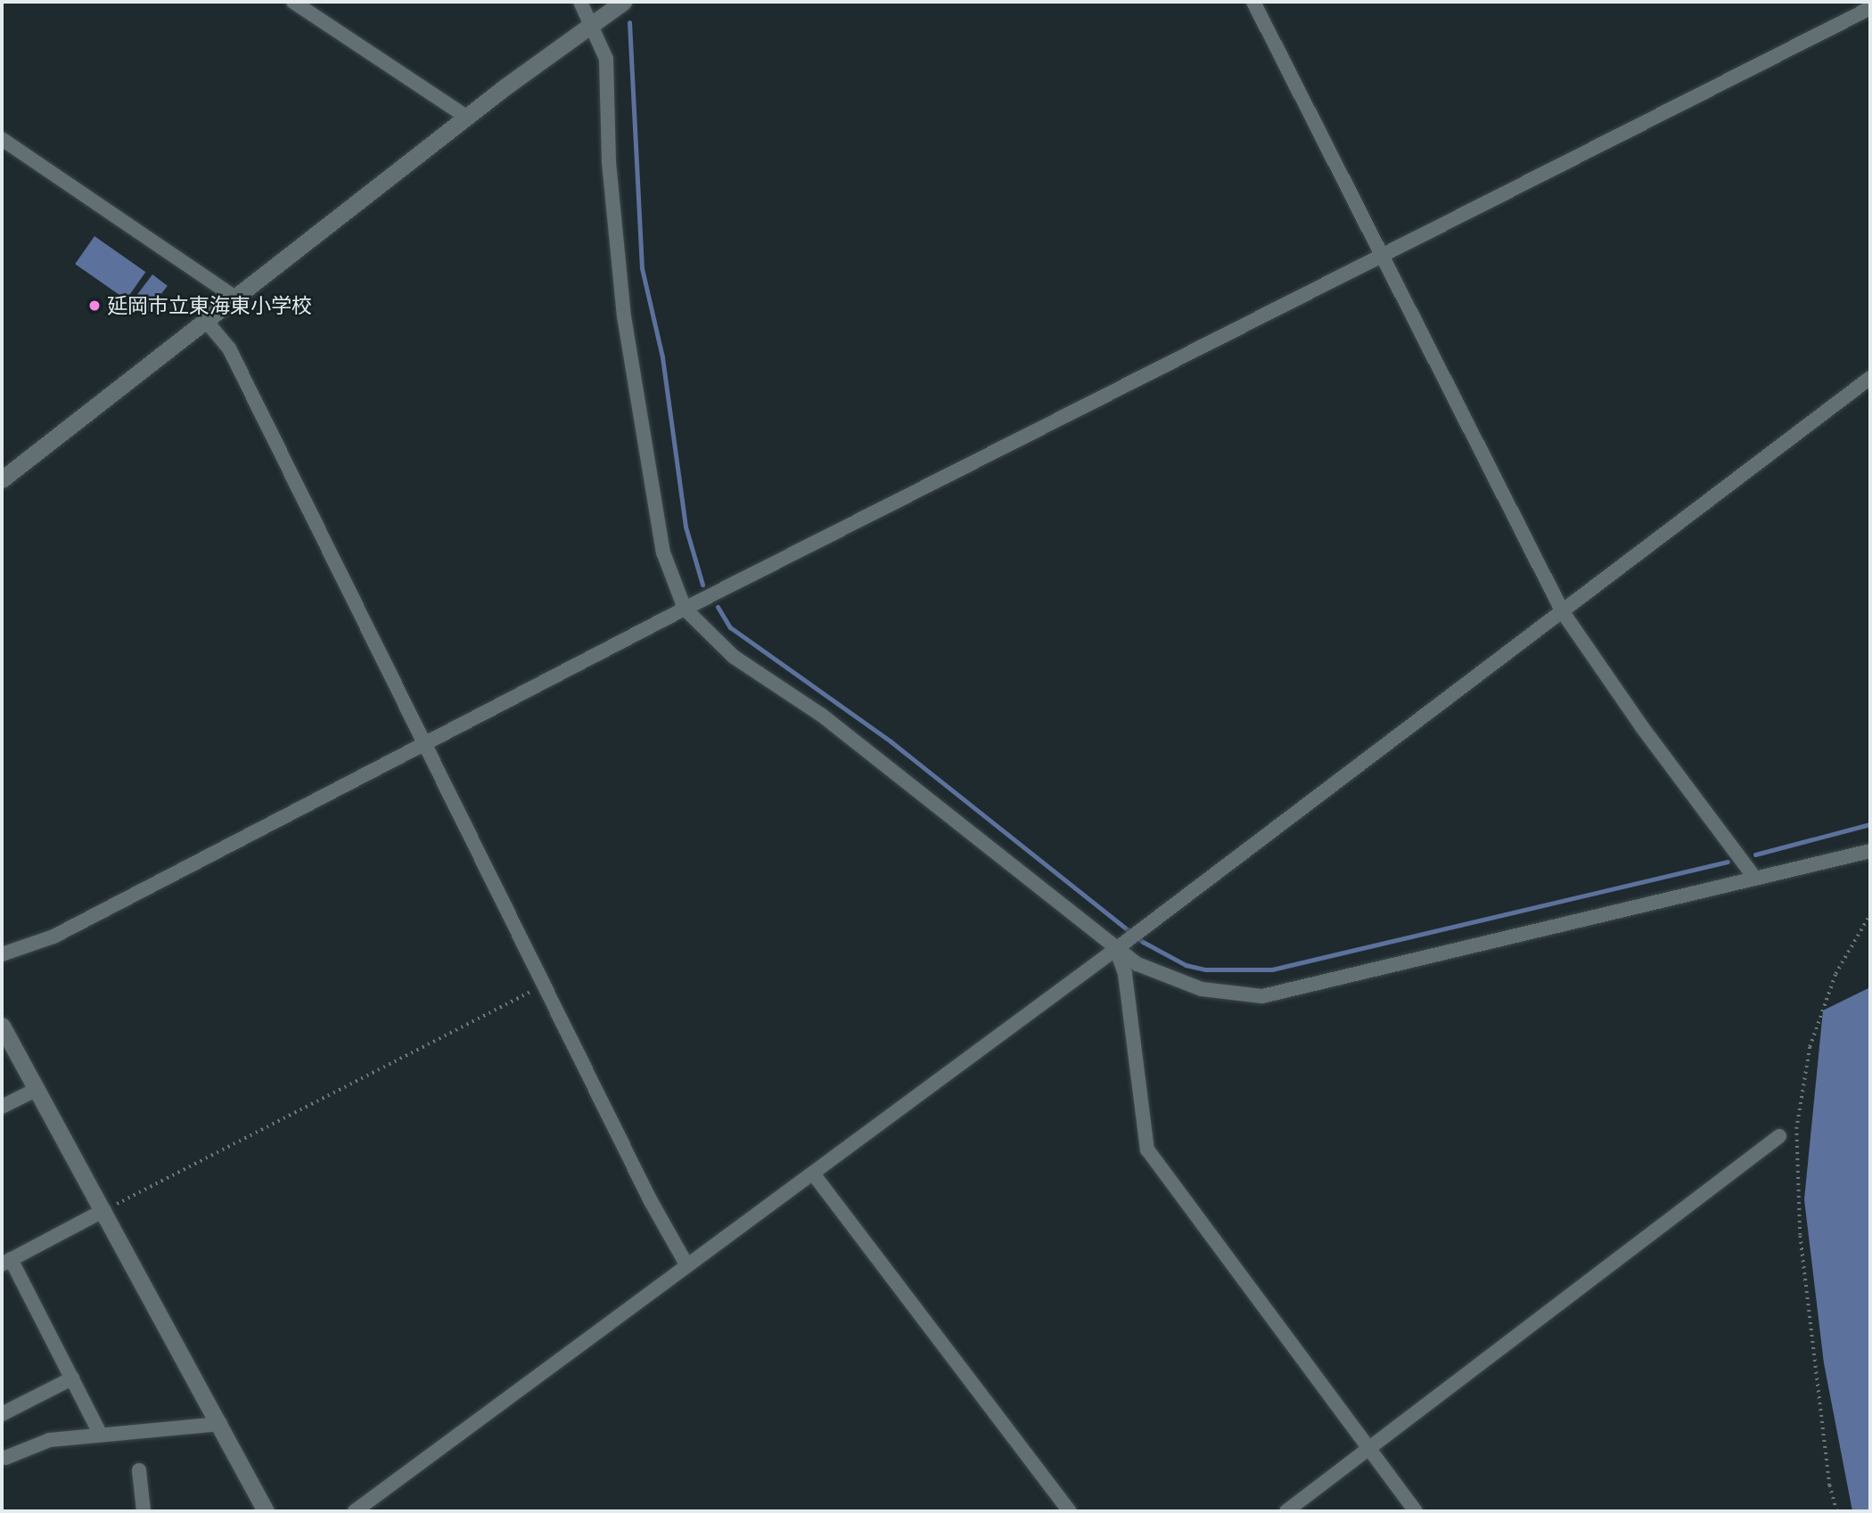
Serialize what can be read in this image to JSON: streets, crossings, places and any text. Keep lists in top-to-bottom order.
{
  "places": ["延岡市立東海東小学校"]
}
